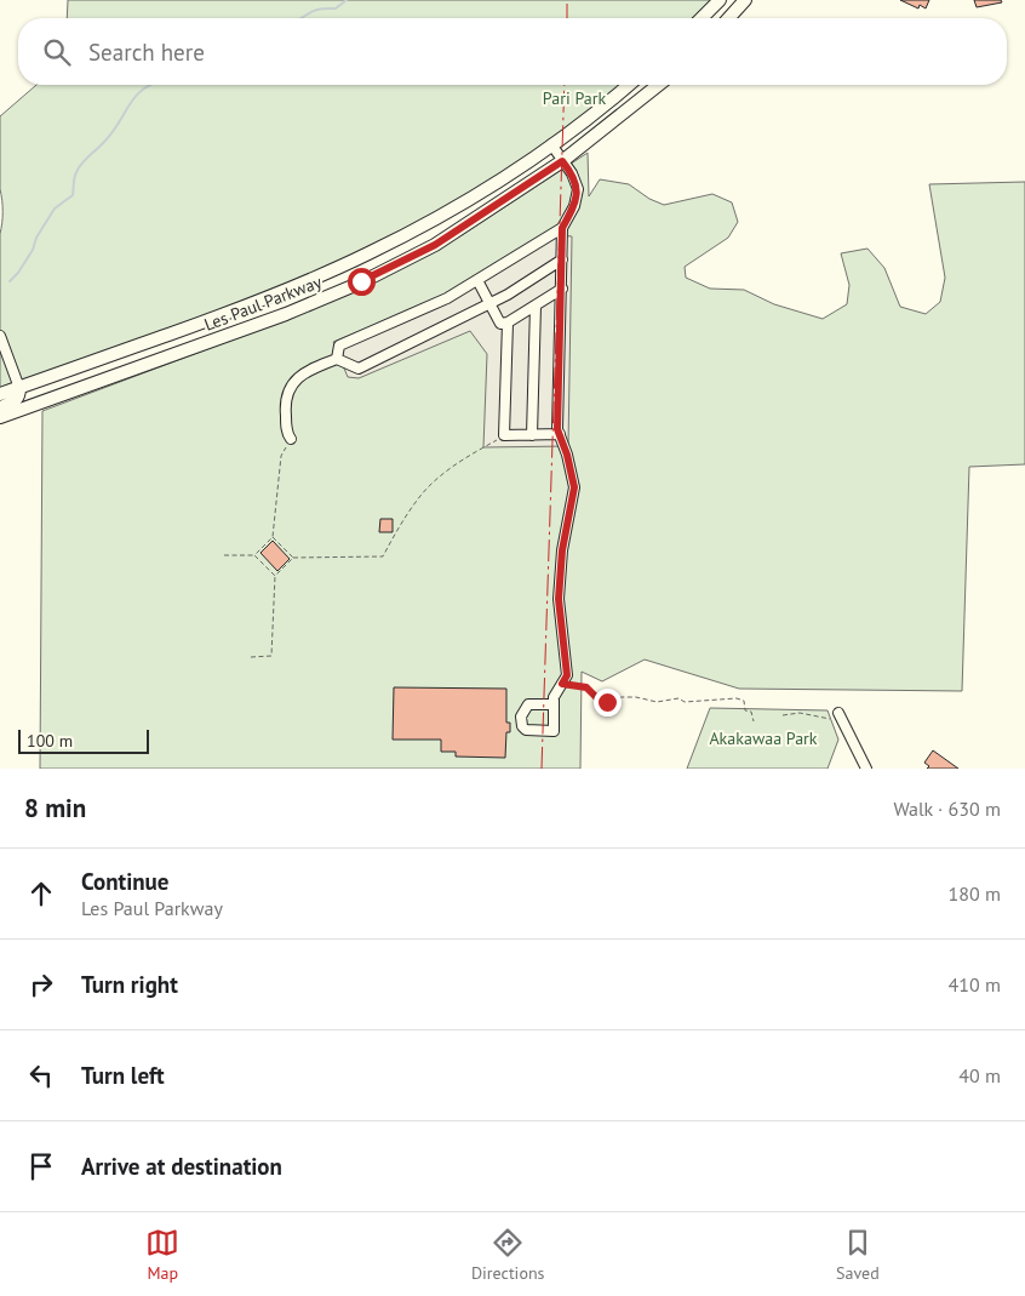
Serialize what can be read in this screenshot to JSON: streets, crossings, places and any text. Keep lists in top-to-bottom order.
{
  "streets": {
    "main road": ["Les Paul Parkway"]
  },
  "parks": ["Pari Park", "Akakawaa Park"],
  "scale_bar": "100 m",
  "page": {
    "search": "Search here",
    "scale": "100 m",
    "heading": ["8 min", "Walk · 630 m"],
    "list": [
      ["Continue", "Les Paul Parkway", "180 m"],
      ["Turn right", "410 m"],
      ["Turn left", "40 m"],
      "Arrive at destination"
    ],
    "nav": ["Map", "Directions", "Saved"]
  }
}
